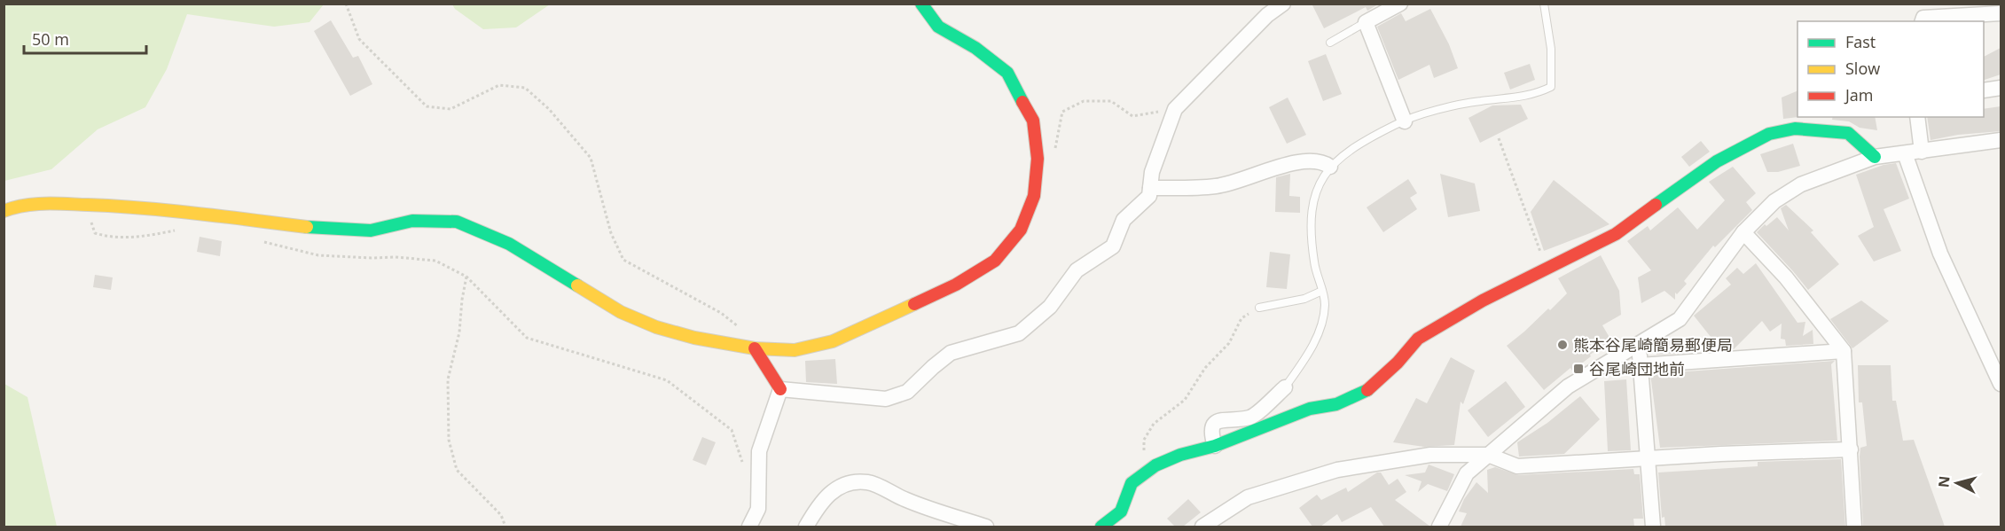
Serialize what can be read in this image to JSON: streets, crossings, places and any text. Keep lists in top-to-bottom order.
{
  "places": {
    "other": ["熊本谷尾崎簡易郵便局"],
    "transit": ["谷尾崎団地前"]
  },
  "legend": ["Fast", "Slow", "Jam"],
  "scale_bar": "50 m",
  "north": "left"
}
